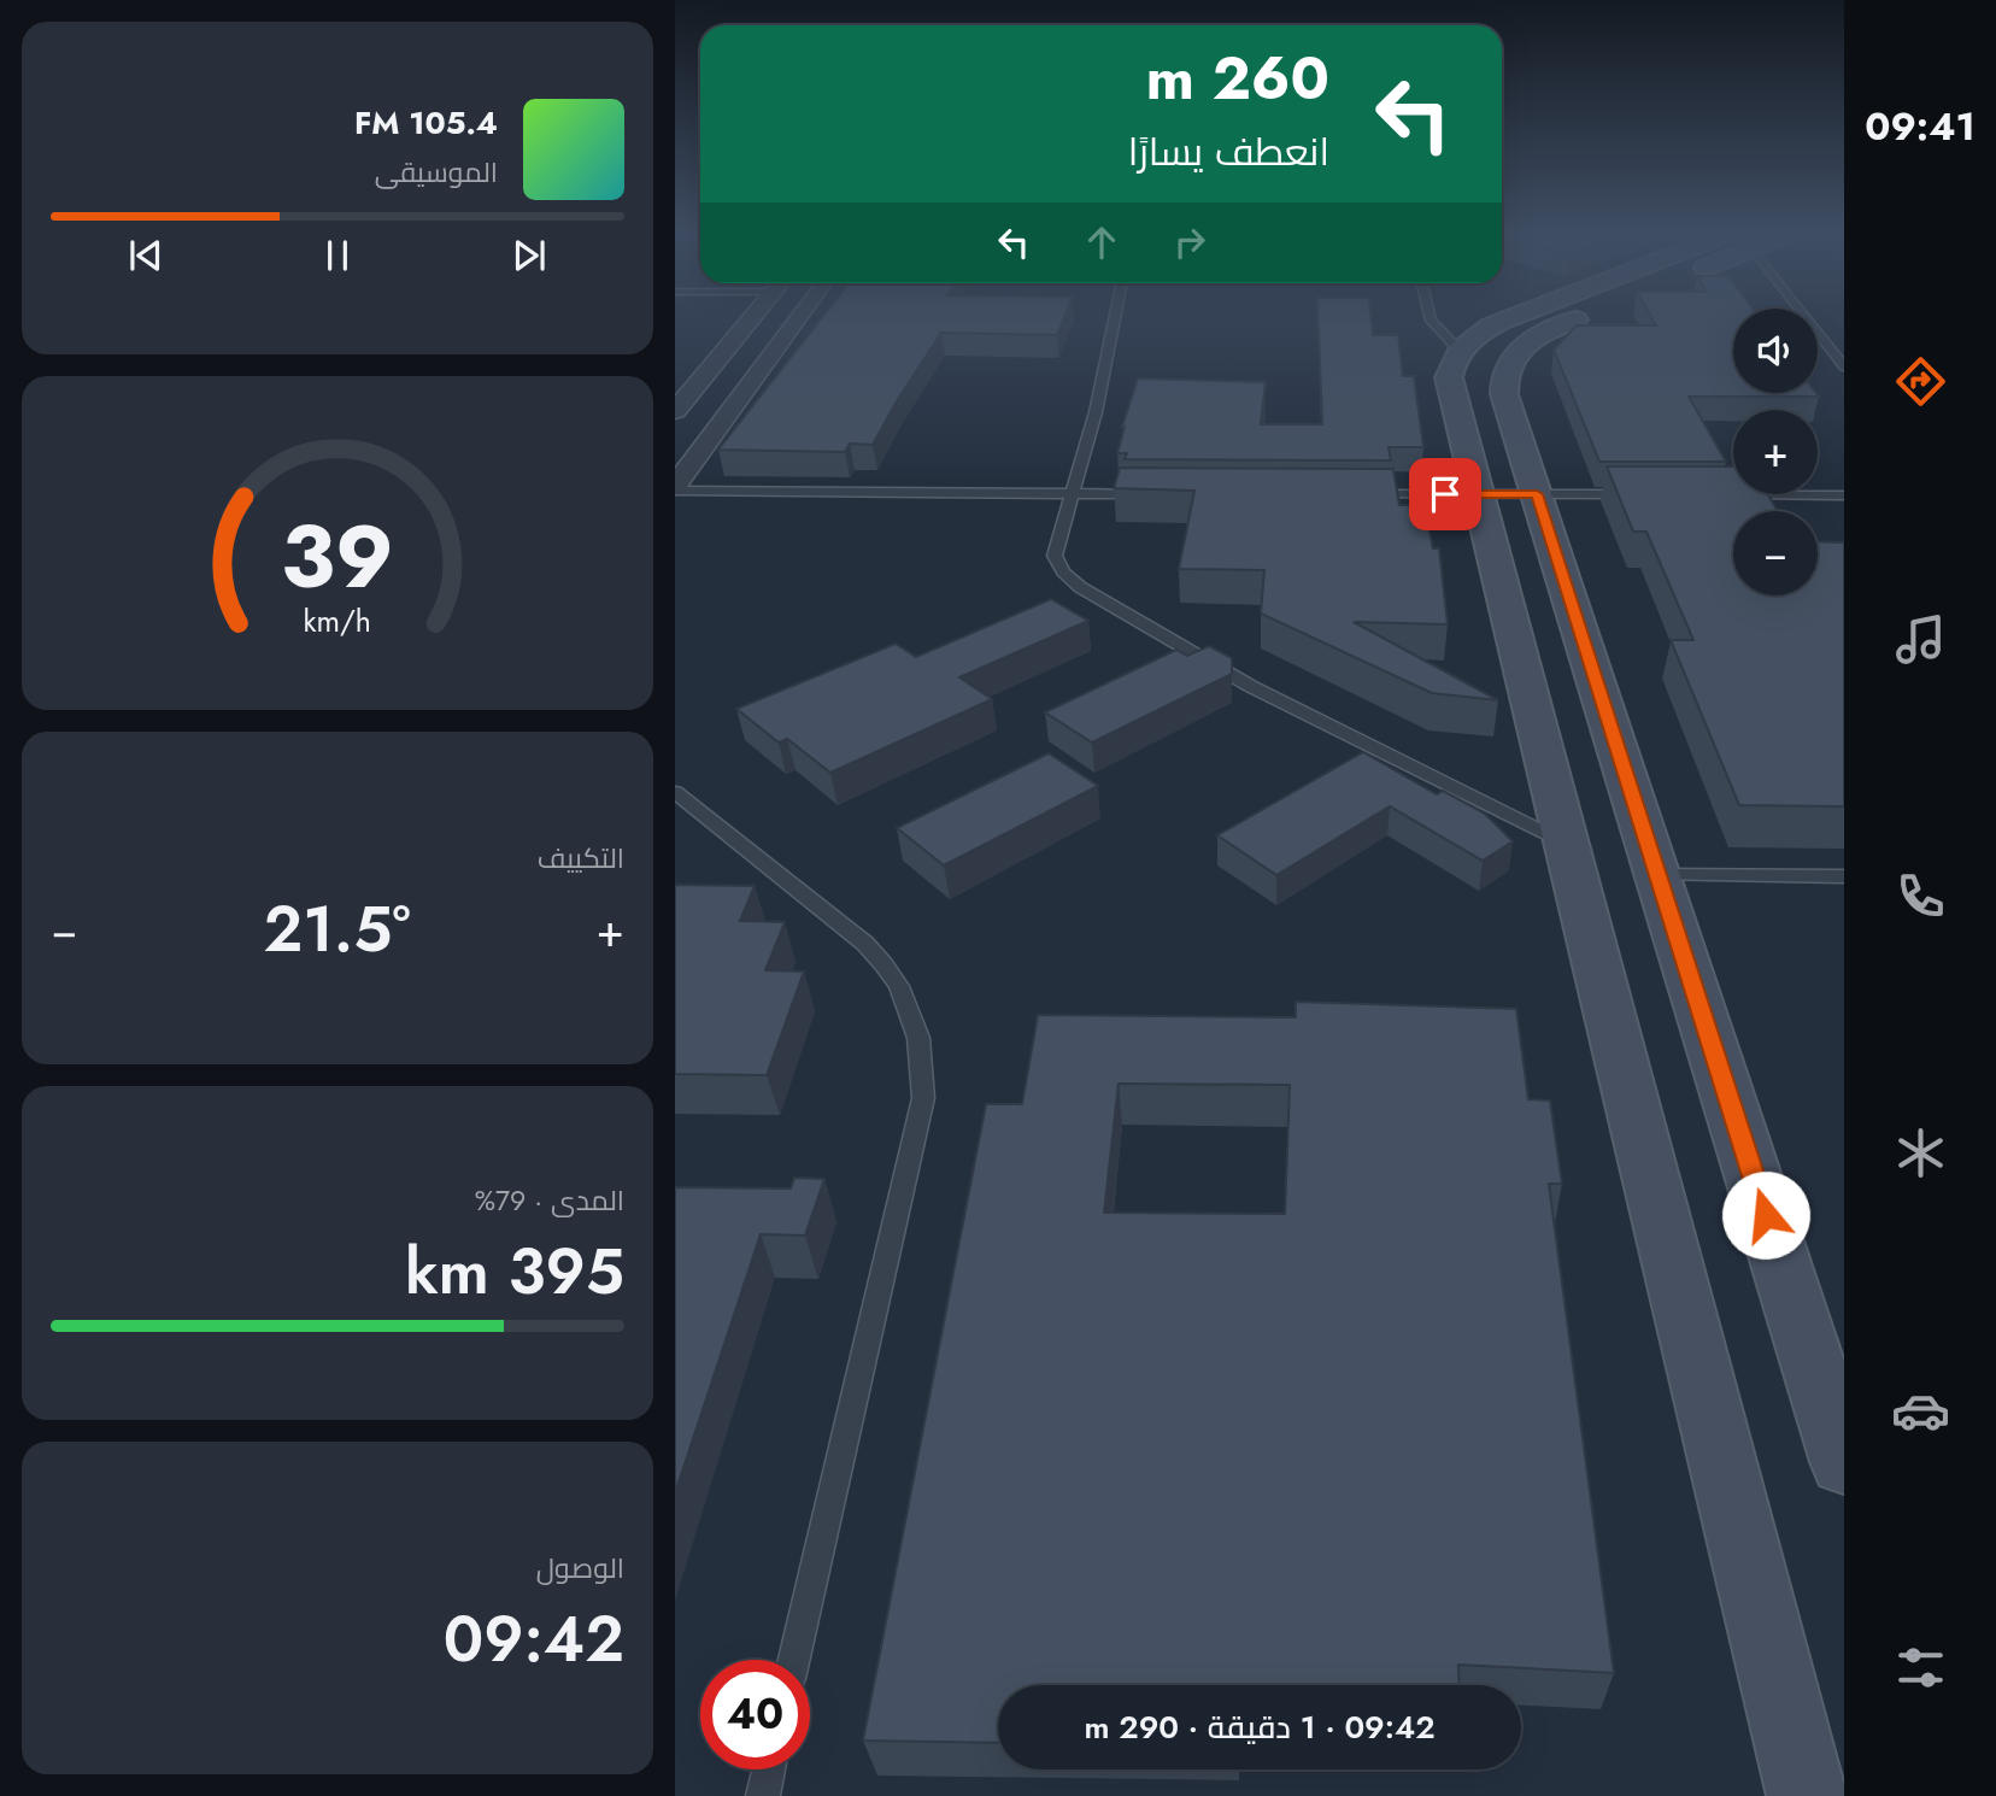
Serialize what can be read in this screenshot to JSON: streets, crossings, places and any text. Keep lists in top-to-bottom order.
{
  "page": {
    "tabs": "09:41",
    "turn": ["260 m", "انعطف يسارًا"],
    "song": ["105.4 FM", "الموسيقى"],
    "map_buttons": ["+", "−"],
    "tile": [
      "التكييف",
      ["المدى · 79%", "395 km"],
      ["الوصول", "09:42"]
    ],
    "heat": ["−", "21.5°", "+"],
    "limit": "40",
    "trip": "09:42 · 1 دقيقة · 290 m",
    "gauge": ["39", "km/h"]
  }
}
